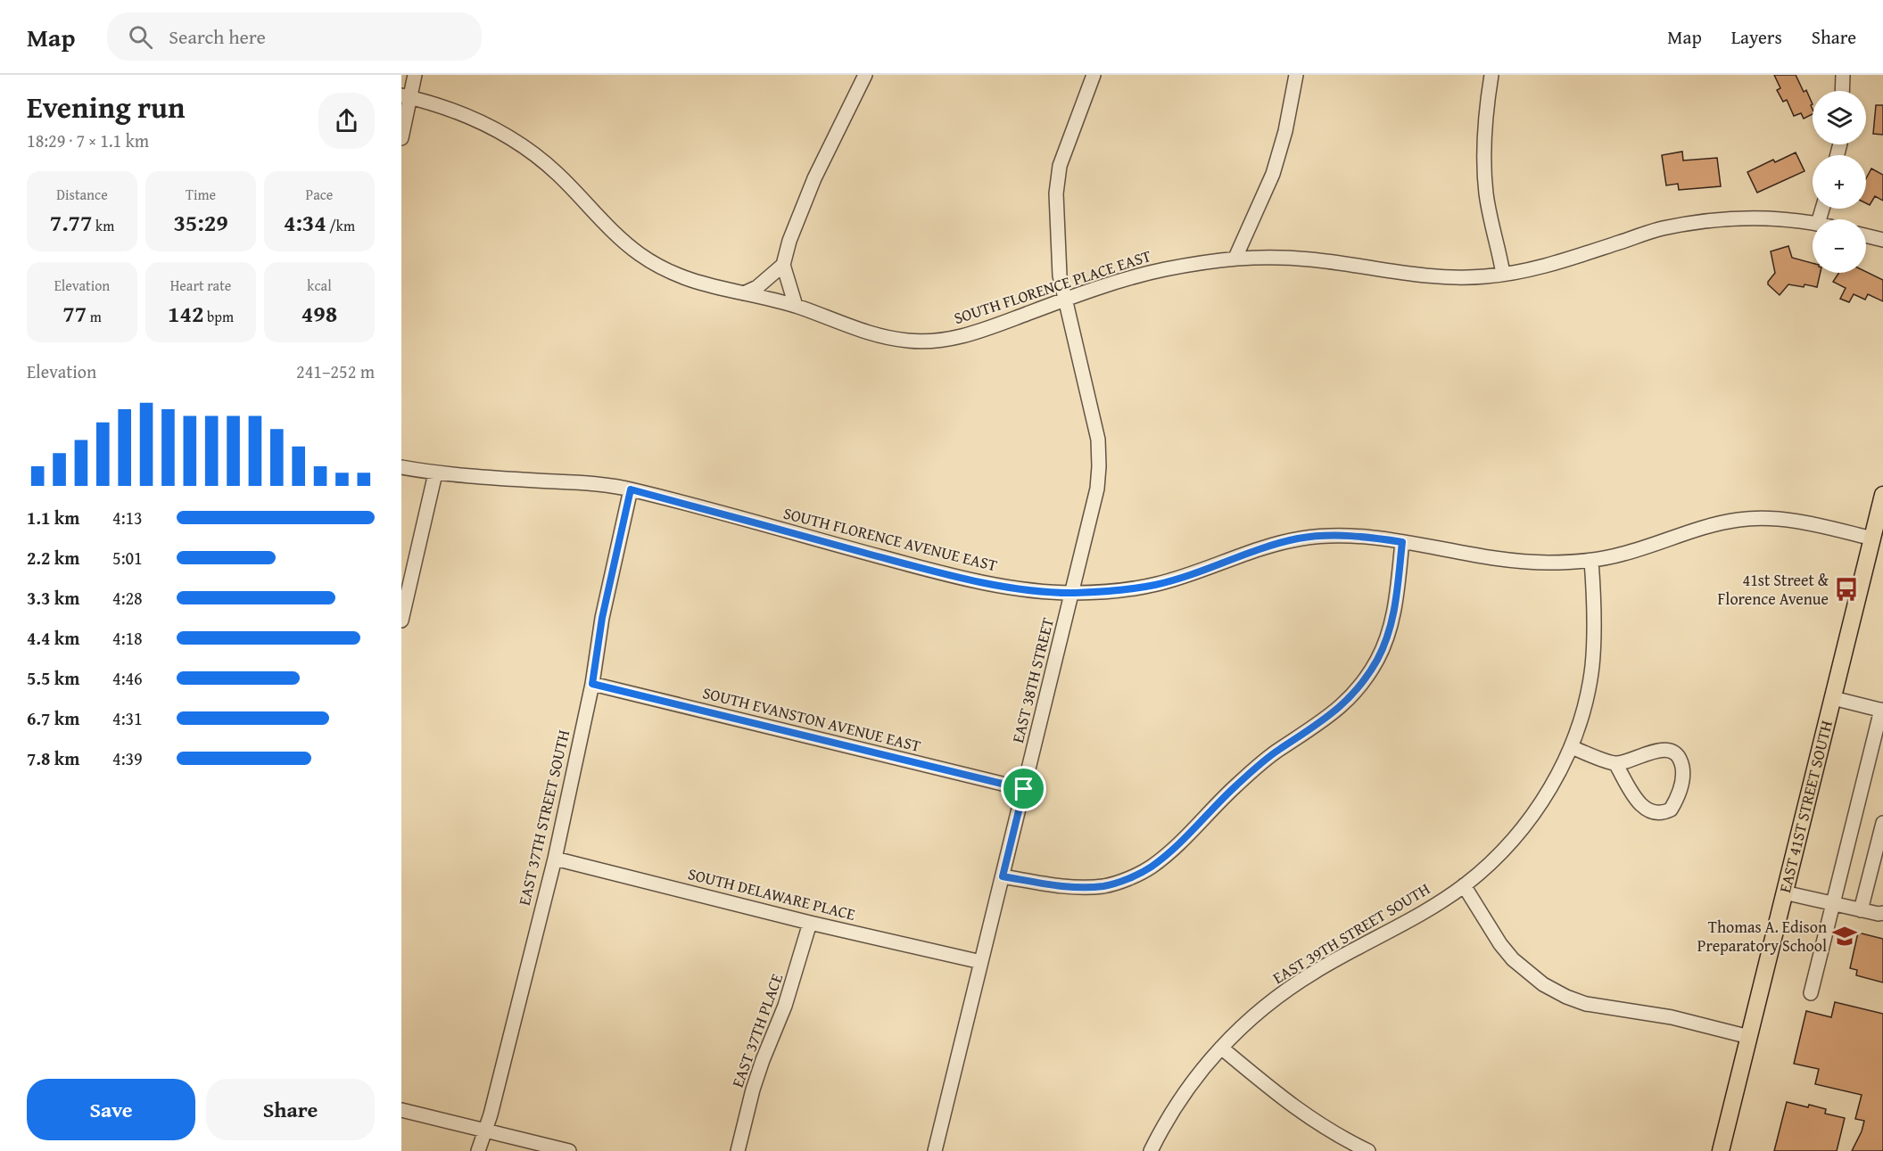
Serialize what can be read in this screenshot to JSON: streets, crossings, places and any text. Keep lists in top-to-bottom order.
{
  "streets": {
    "main road": ["EAST 41ST STREET SOUTH"],
    "street": [
      "SOUTH FLORENCE PLACE EAST",
      "SOUTH FLORENCE AVENUE EAST",
      "EAST 38TH STREET",
      "SOUTH EVANSTON AVENUE EAST",
      "EAST 37TH STREET SOUTH",
      "SOUTH DELAWARE PLACE",
      "EAST 39TH STREET SOUTH",
      "EAST 37TH PLACE"
    ]
  },
  "crossings": [
    ["SOUTH FLORENCE PLACE EAST", "EAST 38TH STREET"],
    ["SOUTH FLORENCE AVENUE EAST", "EAST 38TH STREET"],
    ["SOUTH FLORENCE AVENUE EAST", "EAST 41ST STREET SOUTH"],
    ["SOUTH FLORENCE AVENUE EAST", "EAST 37TH STREET SOUTH"],
    ["SOUTH FLORENCE AVENUE EAST", "EAST 39TH STREET SOUTH"],
    ["EAST 38TH STREET", "SOUTH EVANSTON AVENUE EAST"],
    ["EAST 38TH STREET", "SOUTH DELAWARE PLACE"],
    ["SOUTH EVANSTON AVENUE EAST", "EAST 37TH STREET SOUTH"],
    ["EAST 37TH STREET SOUTH", "SOUTH DELAWARE PLACE"],
    ["SOUTH DELAWARE PLACE", "EAST 37TH PLACE"]
  ],
  "places": {
    "bus stop": ["41st Street & Florence Avenue"],
    "school or university": ["Thomas A. Edison Preparatory School"]
  },
  "page": {
    "header": "Map",
    "search": "Search here",
    "nav": ["Map", "Layers", "Share"],
    "heading": ["Evening run", "18:29 · 7 × 1.1 km"],
    "map_buttons": ["+", "−"],
    "stats": [
      ["Distance", "7.77 km"],
      ["Time", "35:29"],
      ["Pace", "4:34 /km"],
      ["Elevation", "77 m"],
      ["Heart rate", "142 bpm"],
      ["kcal", "498"]
    ],
    "chart": ["Elevation", "241–252 m"],
    "list": [
      {
        "name": "1.1 km",
        "note": "4:13"
      },
      {
        "name": "2.2 km",
        "note": "5:01"
      },
      {
        "name": "3.3 km",
        "note": "4:28"
      },
      {
        "name": "4.4 km",
        "note": "4:18"
      },
      {
        "name": "5.5 km",
        "note": "4:46"
      },
      {
        "name": "6.7 km",
        "note": "4:31"
      },
      {
        "name": "7.8 km",
        "note": "4:39"
      }
    ],
    "buttons": ["Save", "Share"]
  }
}
